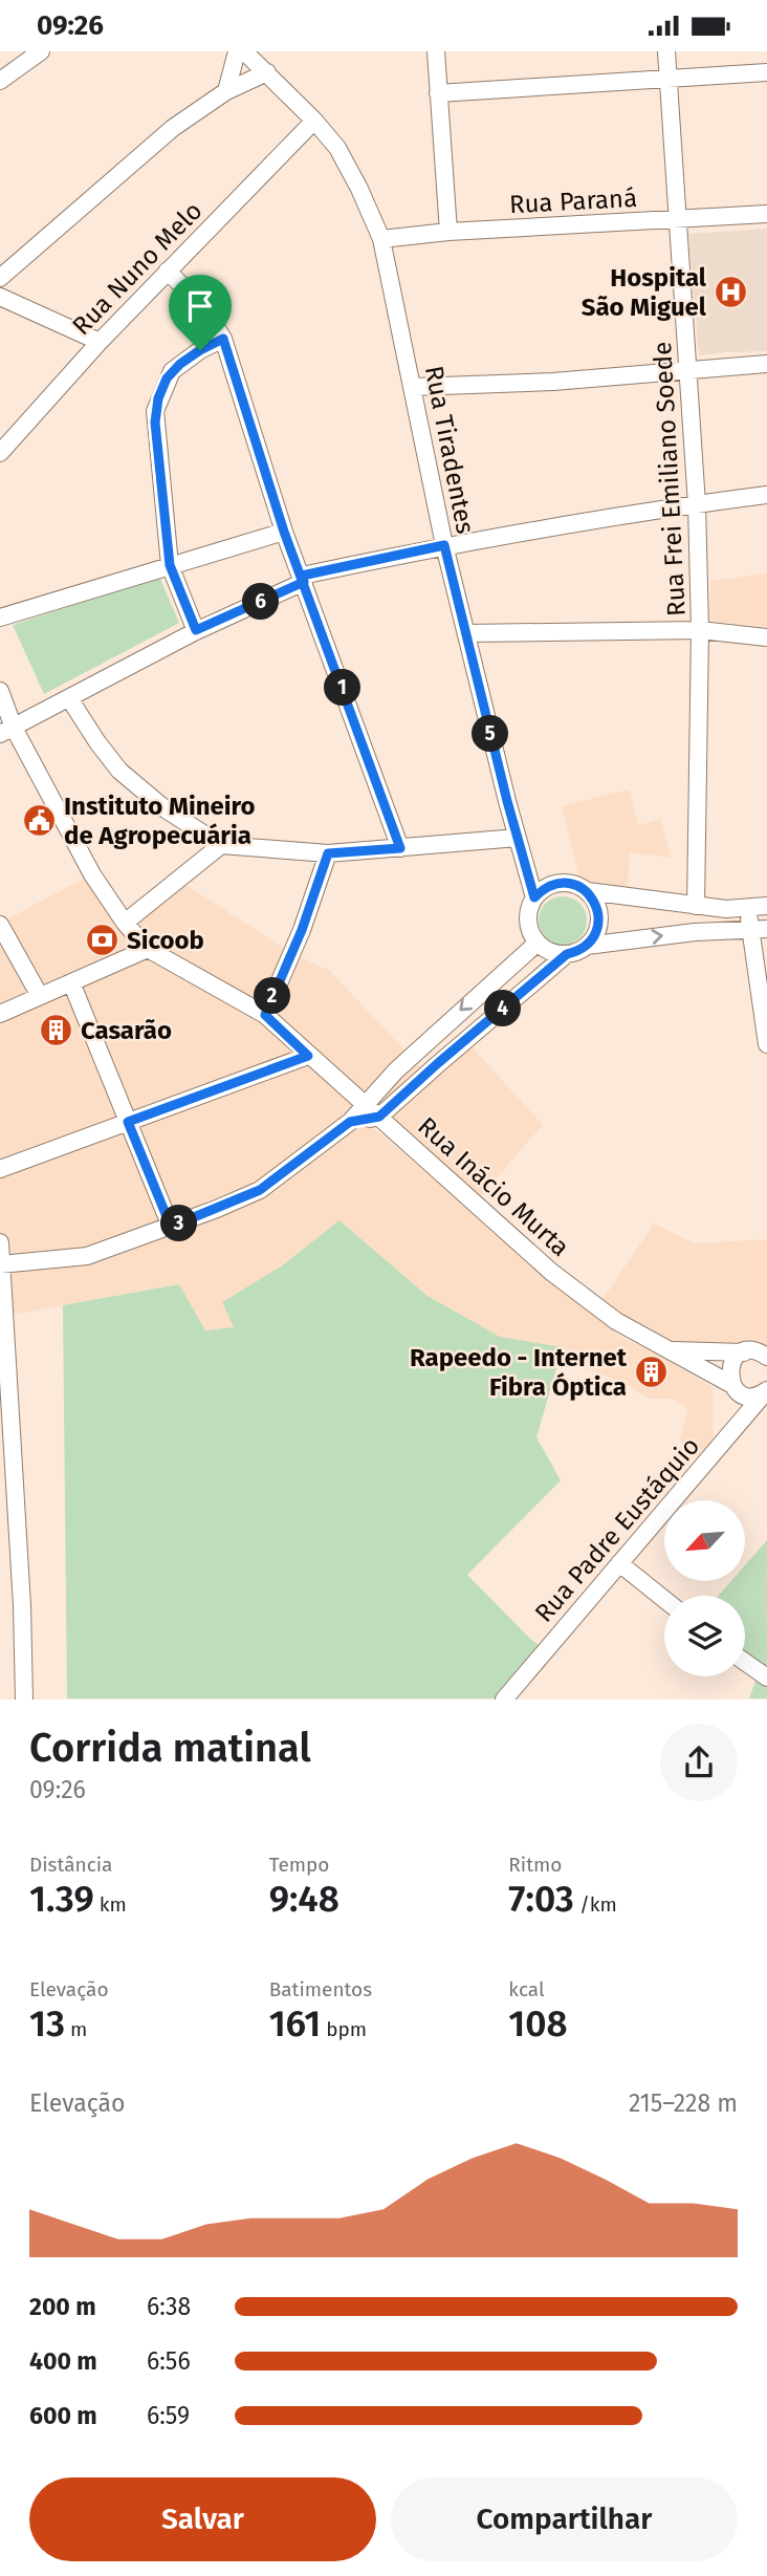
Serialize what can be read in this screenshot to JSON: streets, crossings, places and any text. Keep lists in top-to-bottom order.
{
  "streets": {
    "street": [
      "Rua Paraná",
      "Rua Nuno Melo",
      "Rua Tiradentes",
      "Rua Frei Emiliano Soede",
      "Rua Inácio Murta",
      "Rua Padre Eustáquio"
    ]
  },
  "crossings": [
    ["Rua Paraná", "Rua Tiradentes"],
    ["Rua Paraná", "Rua Frei Emiliano Soede"],
    ["Rua Nuno Melo", "Rua Tiradentes"],
    ["Rua Inácio Murta", "Rua Padre Eustáquio"]
  ],
  "places": {
    "hospital": ["Hospital São Miguel"],
    "public building": ["Instituto Mineiro de Agropecuária"],
    "bank": ["Sicoob"],
    "building": ["Casarão", "Rapeedo - Internet Fibra Óptica"]
  },
  "north": "bottom left",
  "page": {
    "status": "09:26",
    "pins": [
      "6",
      "1",
      "5",
      "2",
      "4",
      "3"
    ],
    "heading": ["Corrida matinal", "09:26"],
    "stats": [
      ["Distância", "1.39 km"],
      ["Tempo", "9:48"],
      ["Ritmo", "7:03 /km"],
      ["Elevação", "13 m"],
      ["Batimentos", "161 bpm"],
      ["kcal", "108"]
    ],
    "chart": ["Elevação", "215–228 m"],
    "list": [
      {
        "name": "200 m",
        "note": "6:38"
      },
      {
        "name": "400 m",
        "note": "6:56"
      },
      {
        "name": "600 m",
        "note": "6:59"
      }
    ],
    "buttons": ["Salvar", "Compartilhar"]
  }
}
